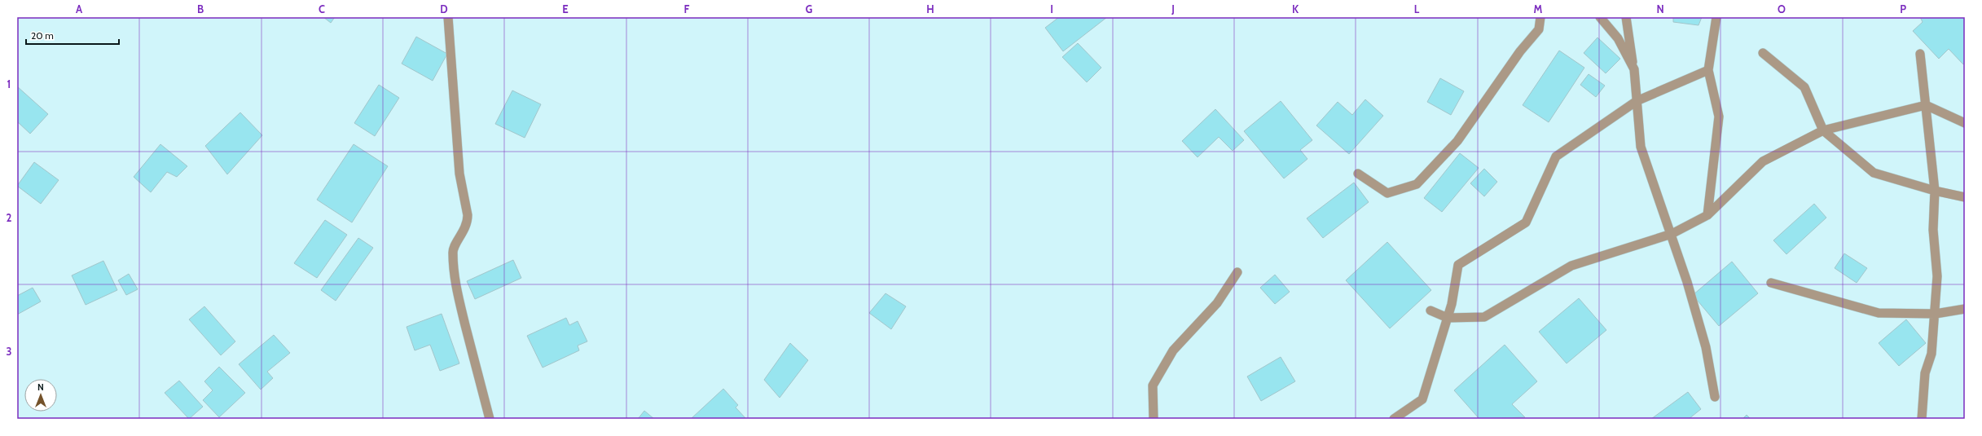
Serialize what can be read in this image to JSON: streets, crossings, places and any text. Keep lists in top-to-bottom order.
{
  "scale_bar": "20 m",
  "north": "top",
  "grid": {
    "columns": [
      "A",
      "B",
      "C",
      "D",
      "E",
      "F",
      "G",
      "H",
      "I",
      "J",
      "K",
      "L",
      "M",
      "N",
      "O",
      "P"
    ],
    "rows": ["1", "2", "3"]
  }
}
